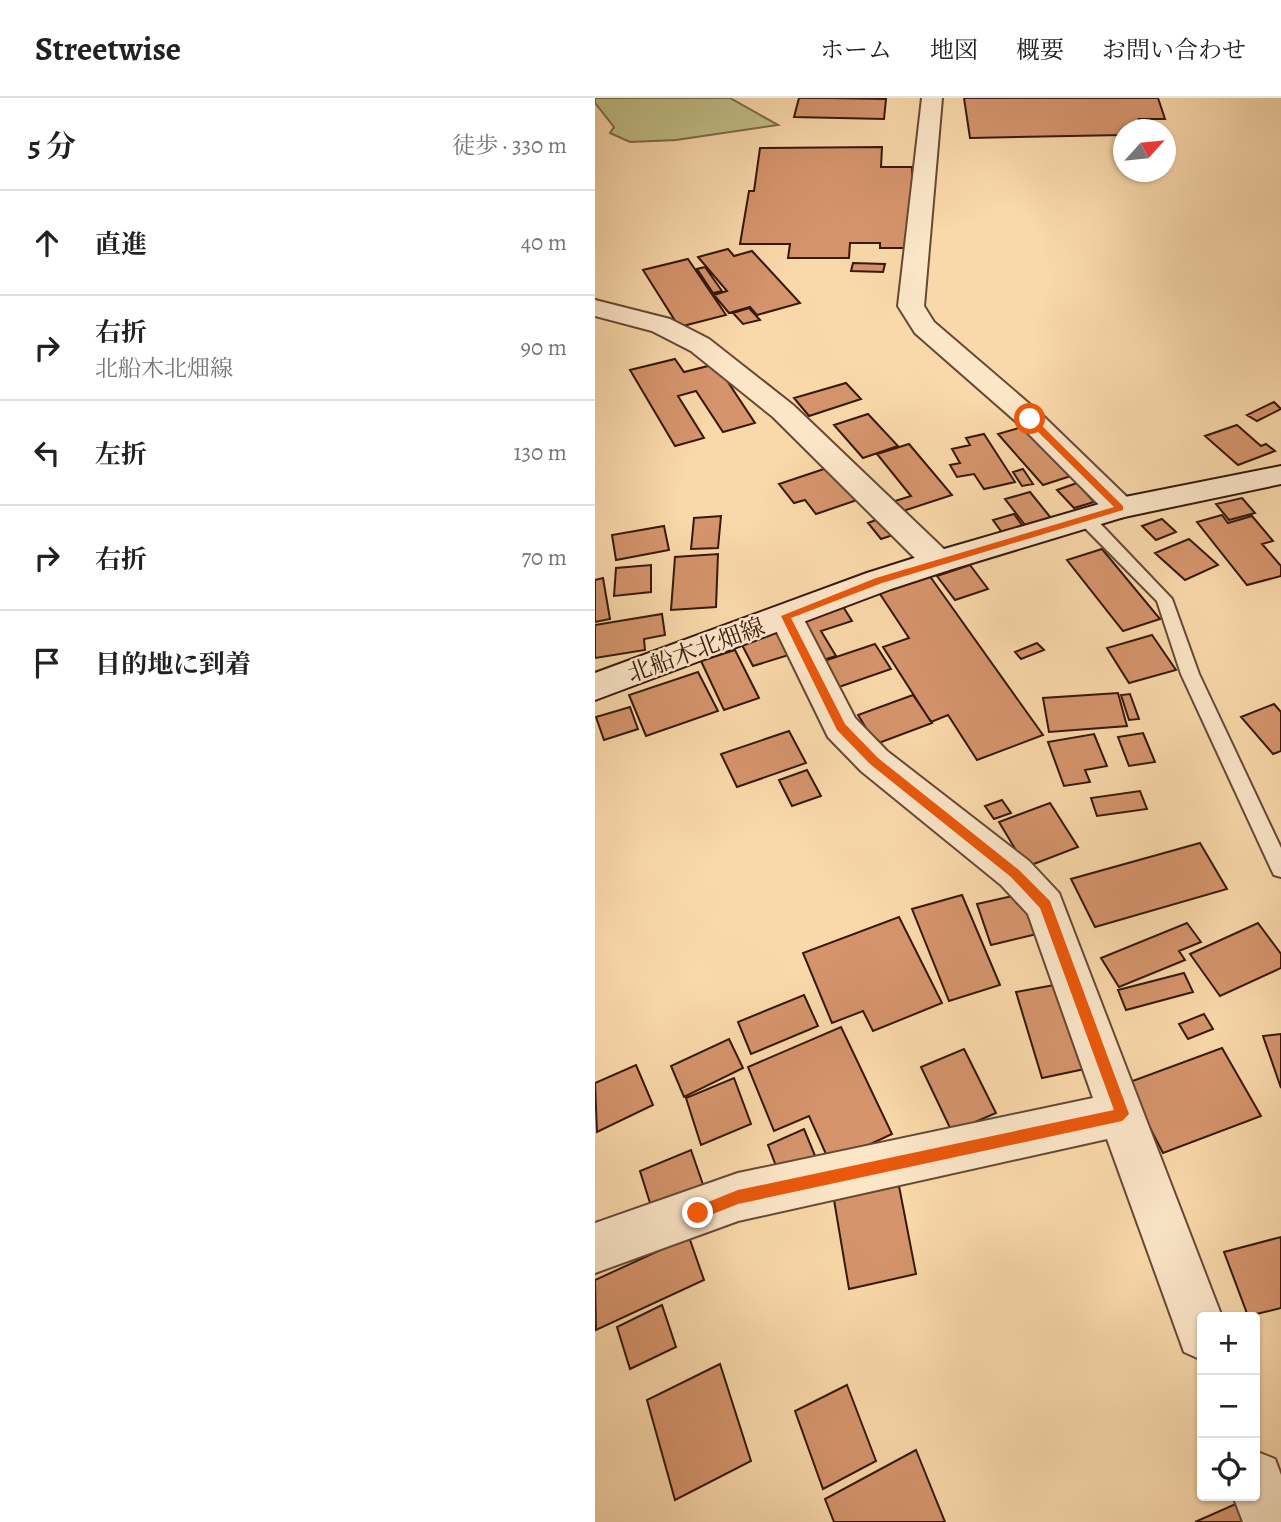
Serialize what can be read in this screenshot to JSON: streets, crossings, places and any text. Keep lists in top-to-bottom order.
{
  "streets": {
    "street": ["北船木北畑線"]
  },
  "north": "top right",
  "page": {
    "header": "Streetwise",
    "nav": [
      "ホーム",
      "地図",
      "概要",
      "お問い合わせ"
    ],
    "heading": ["5 分", "徒歩 · 330 m"],
    "list": [
      ["直進", "40 m"],
      ["右折", "北船木北畑線", "90 m"],
      ["左折", "130 m"],
      ["右折", "70 m"],
      "目的地に到着"
    ],
    "map_buttons": ["+", "−"]
  }
}
